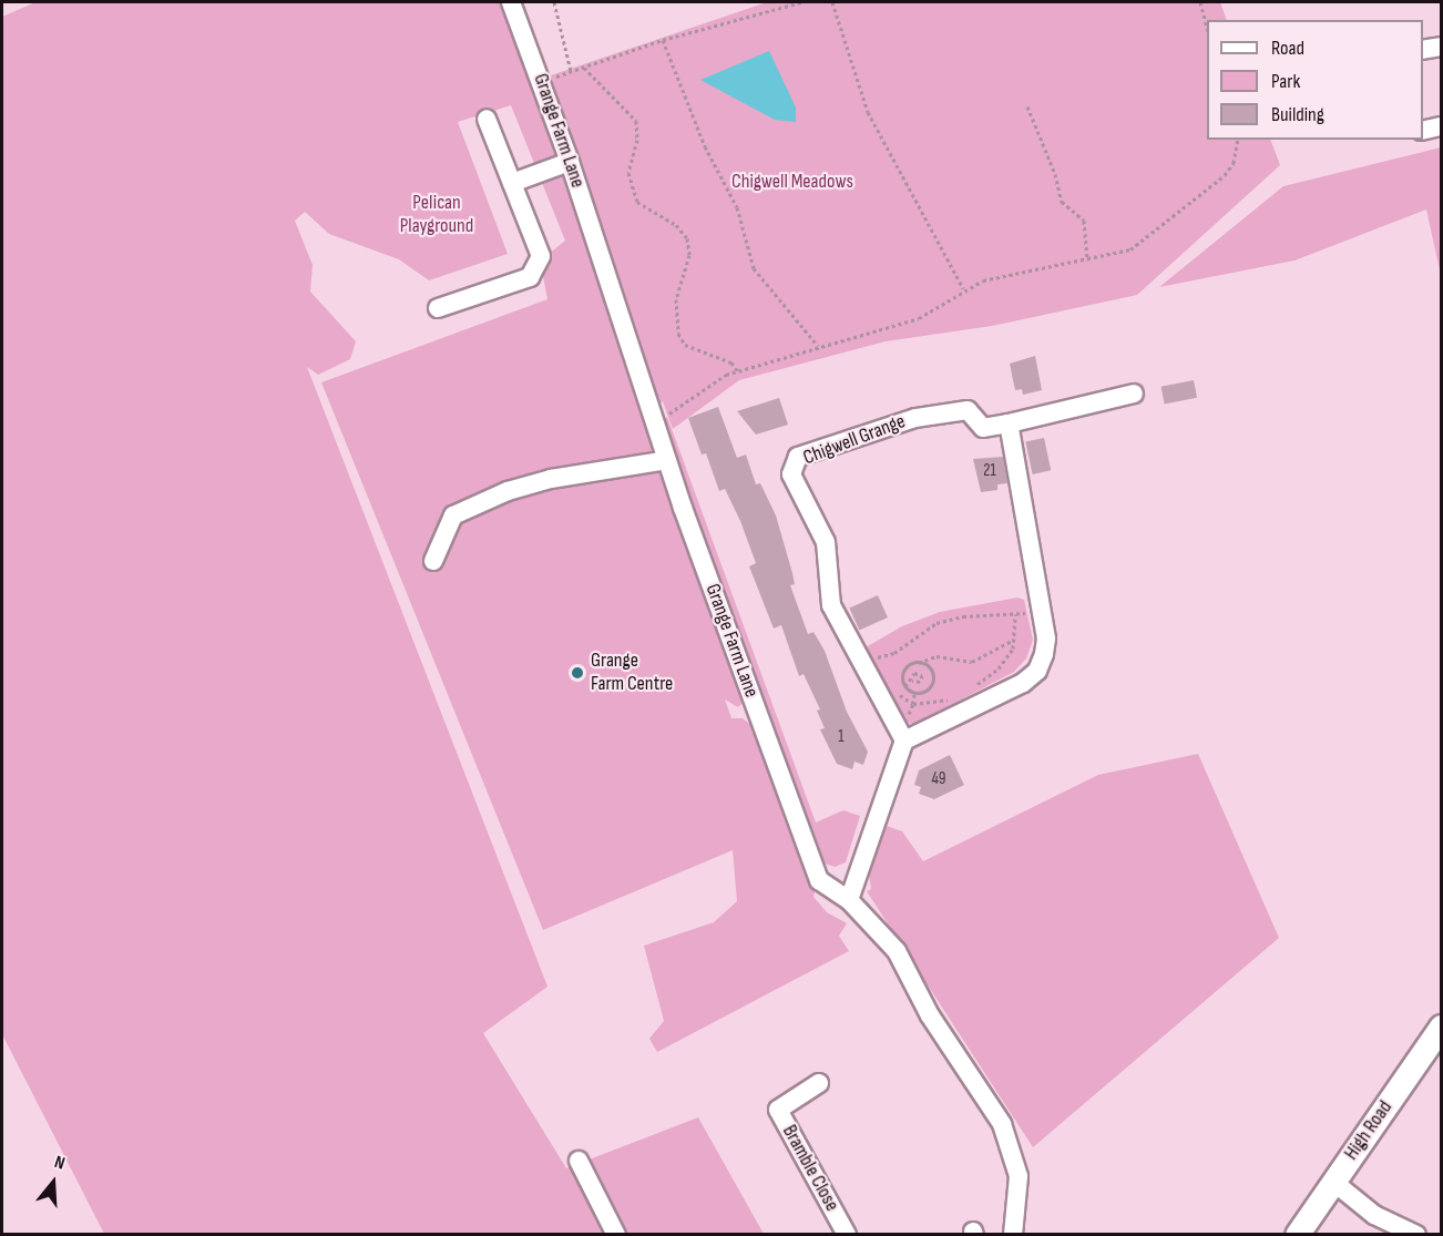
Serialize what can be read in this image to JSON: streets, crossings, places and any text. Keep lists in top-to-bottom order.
{
  "streets": {
    "main road": ["High Road"],
    "street": ["Grange Farm Lane", "Chigwell Grange", "Bramble Close"]
  },
  "parks": ["Chigwell Meadows", "Pelican Playground"],
  "places": ["Grange Farm Centre"],
  "house_numbers": ["21", "1", "49"],
  "legend": ["Road", "Park", "Building"],
  "north": "top"
}
